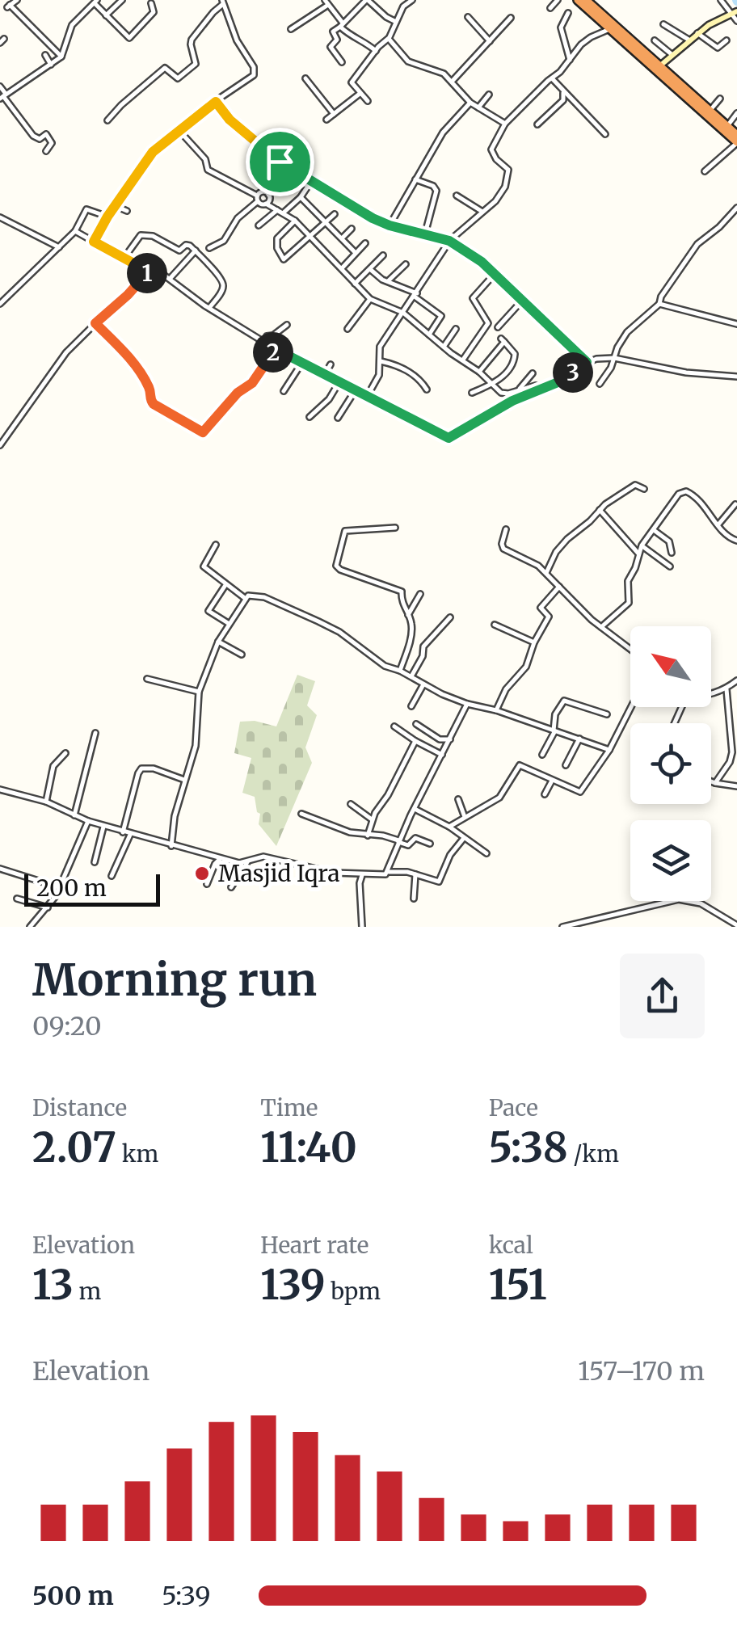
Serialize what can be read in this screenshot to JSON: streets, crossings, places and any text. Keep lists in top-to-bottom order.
{
  "places": ["Masjid Iqra"],
  "scale_bar": "200 m",
  "north": "top left",
  "page": {
    "pins": ["1", "2", "3"],
    "scale": "200 m",
    "heading": ["Morning run", "09:20"],
    "stats": [
      ["Distance", "2.07 km"],
      ["Time", "11:40"],
      ["Pace", "5:38 /km"],
      ["Elevation", "13 m"],
      ["Heart rate", "139 bpm"],
      ["kcal", "151"]
    ],
    "chart": ["Elevation", "157–170 m"],
    "list": [
      {
        "name": "500 m",
        "note": "5:39"
      }
    ]
  }
}
